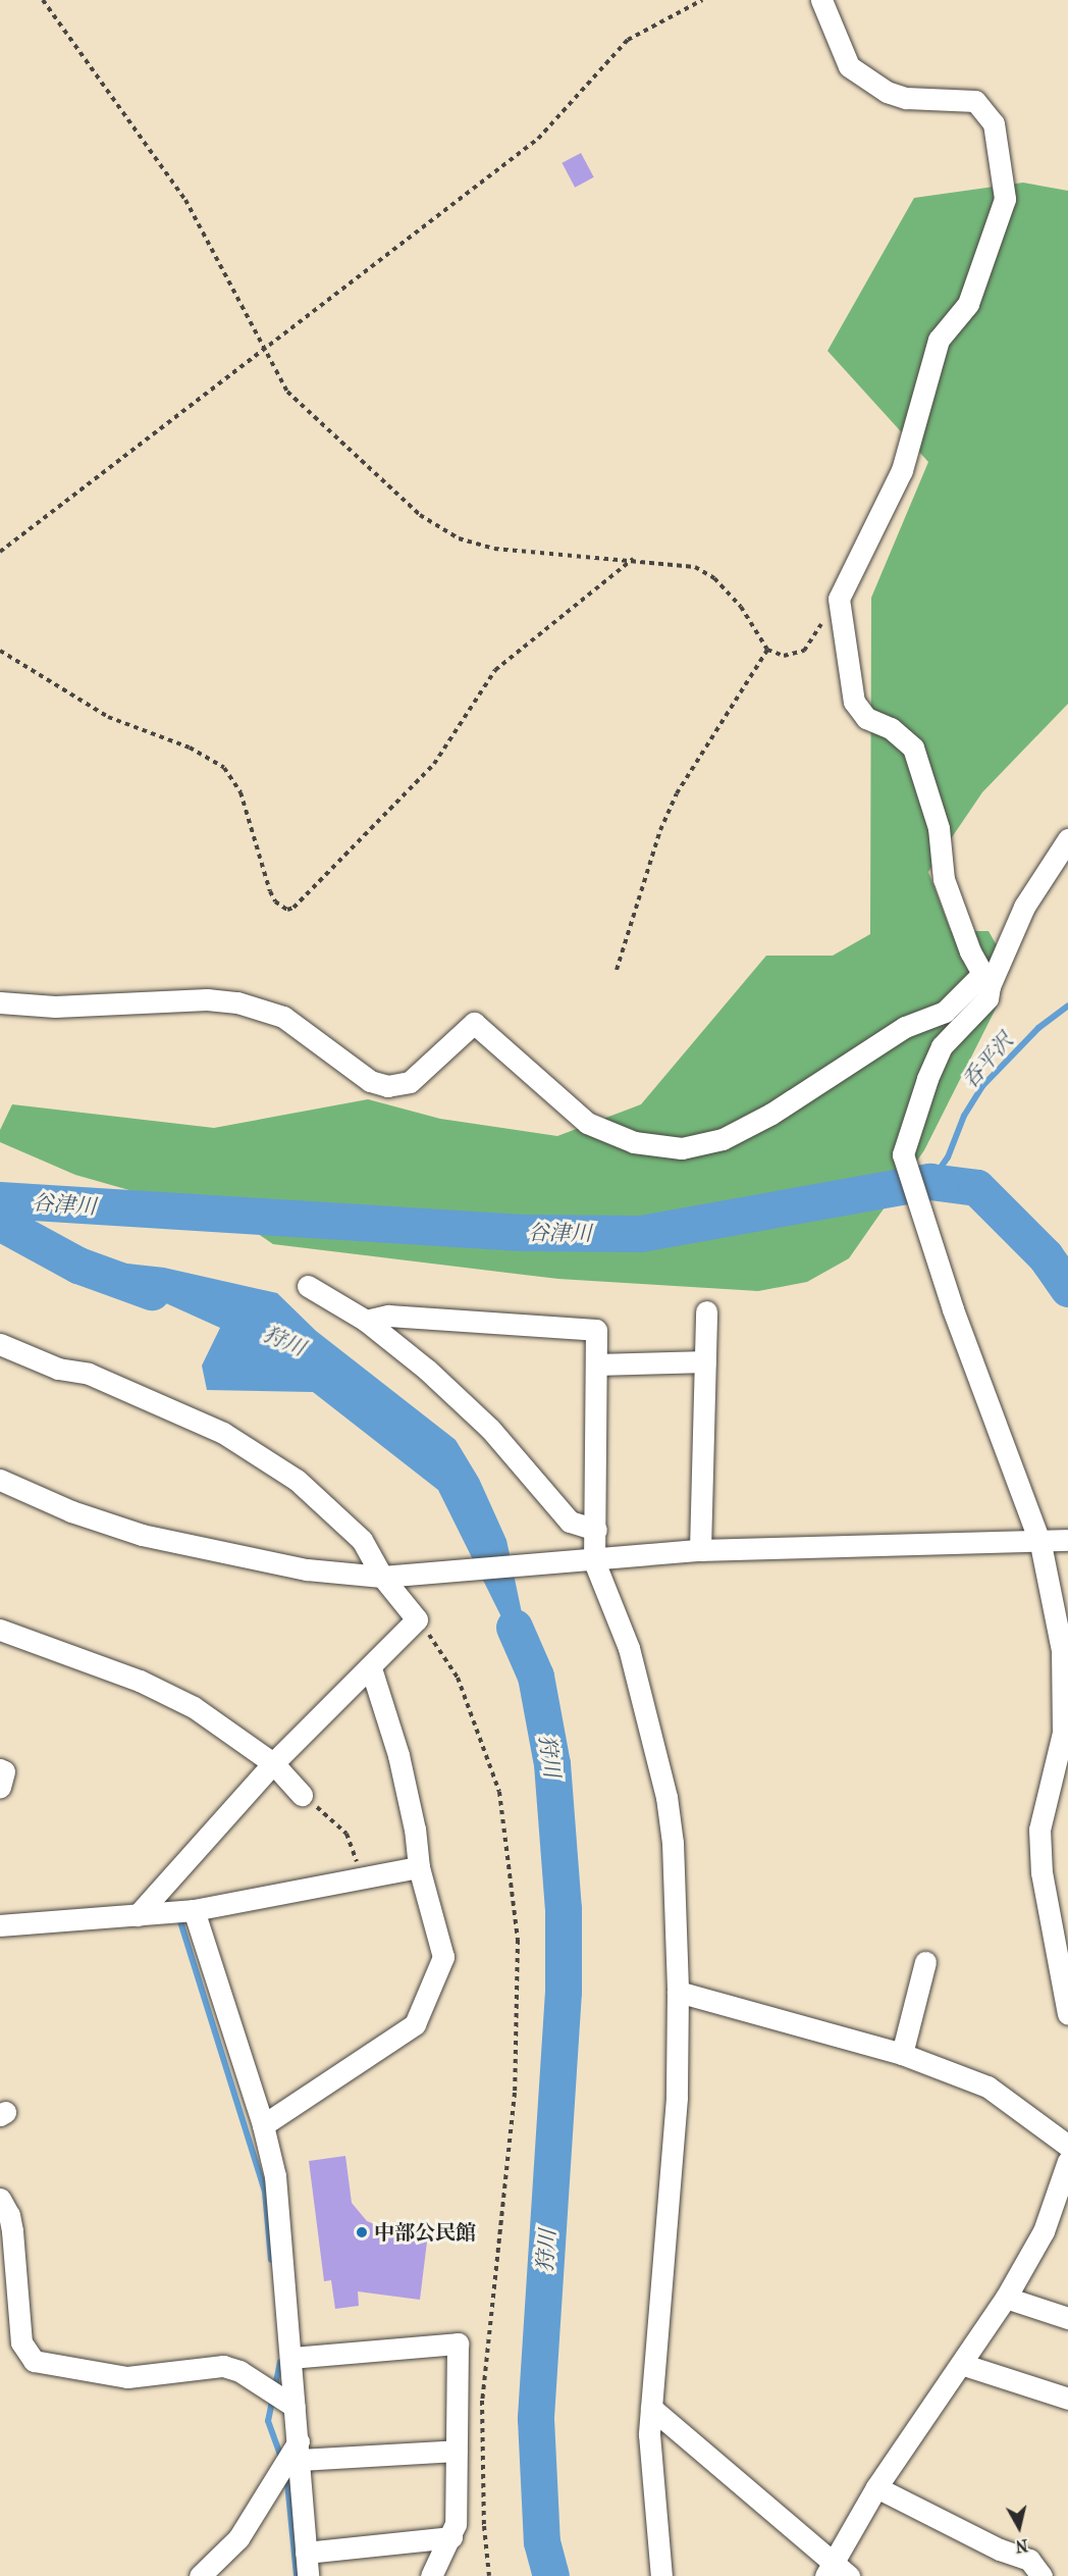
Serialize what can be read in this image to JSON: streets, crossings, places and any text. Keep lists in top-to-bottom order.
{
  "water": ["呑平沢", "谷津川", "狩川"],
  "places": ["中部公民館"],
  "north": "bottom"
}
